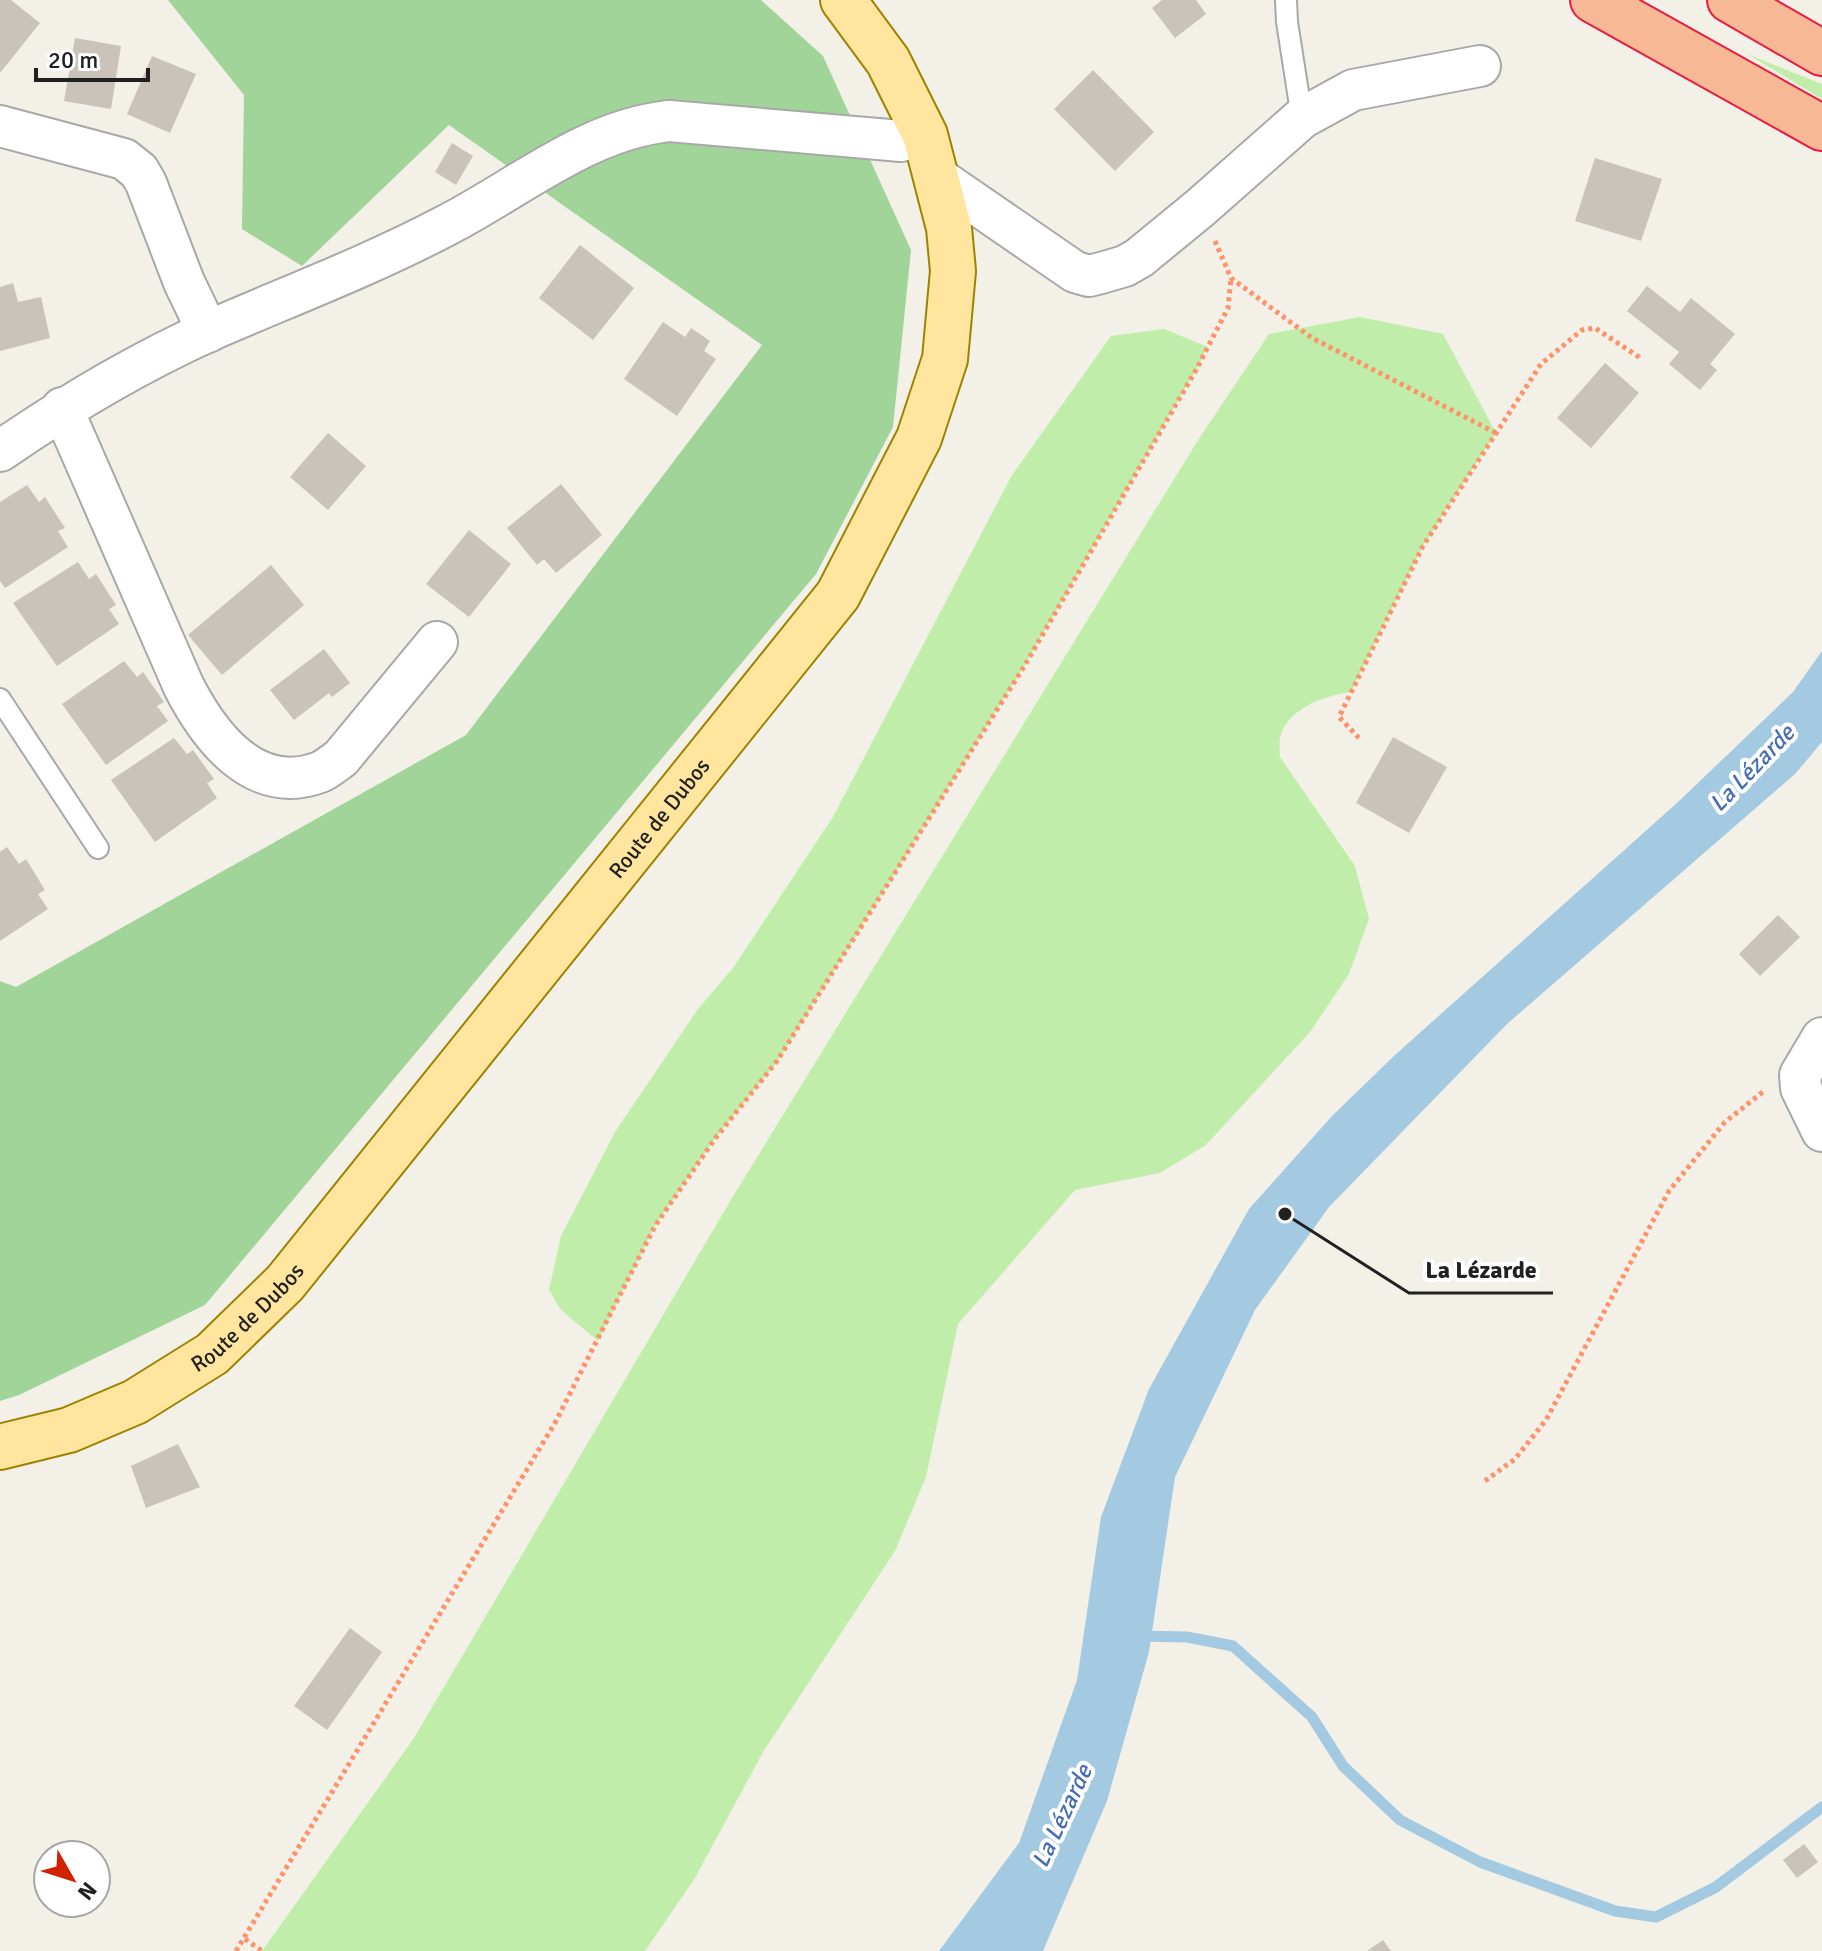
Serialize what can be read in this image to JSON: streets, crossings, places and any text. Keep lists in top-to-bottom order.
{
  "streets": {
    "main road": ["Route de Dubos"]
  },
  "water": ["La Lézarde"],
  "places": ["La Lézarde"],
  "scale_bar": "20 m",
  "north": "bottom right"
}
